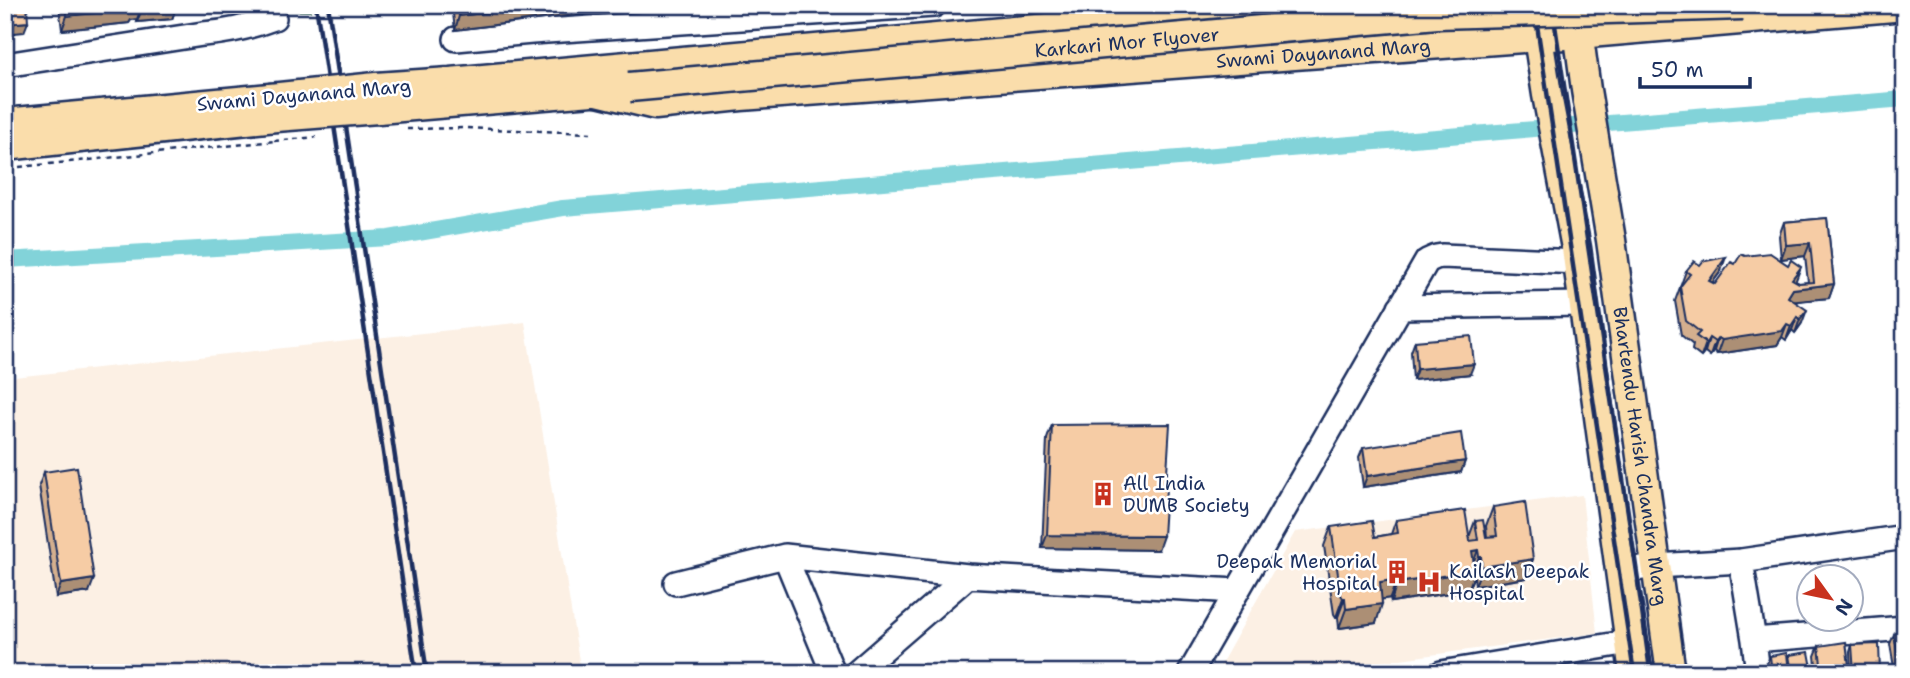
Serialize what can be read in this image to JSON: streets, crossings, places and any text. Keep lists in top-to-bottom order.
{
  "streets": {
    "main road": ["Karkari Mor Flyover", "Swami Dayanand Marg", "Bhartendu Harish Chandra Marg"]
  },
  "crossings": [
    ["Karkari Mor Flyover", "Swami Dayanand Marg"],
    ["Swami Dayanand Marg", "Bhartendu Harish Chandra Marg"]
  ],
  "places": {
    "building": ["All India DUMB Society", "Deepak Memorial Hospital"],
    "hospital": ["Kailash Deepak Hospital"]
  },
  "scale_bar": "50 m",
  "north": "bottom right"
}
